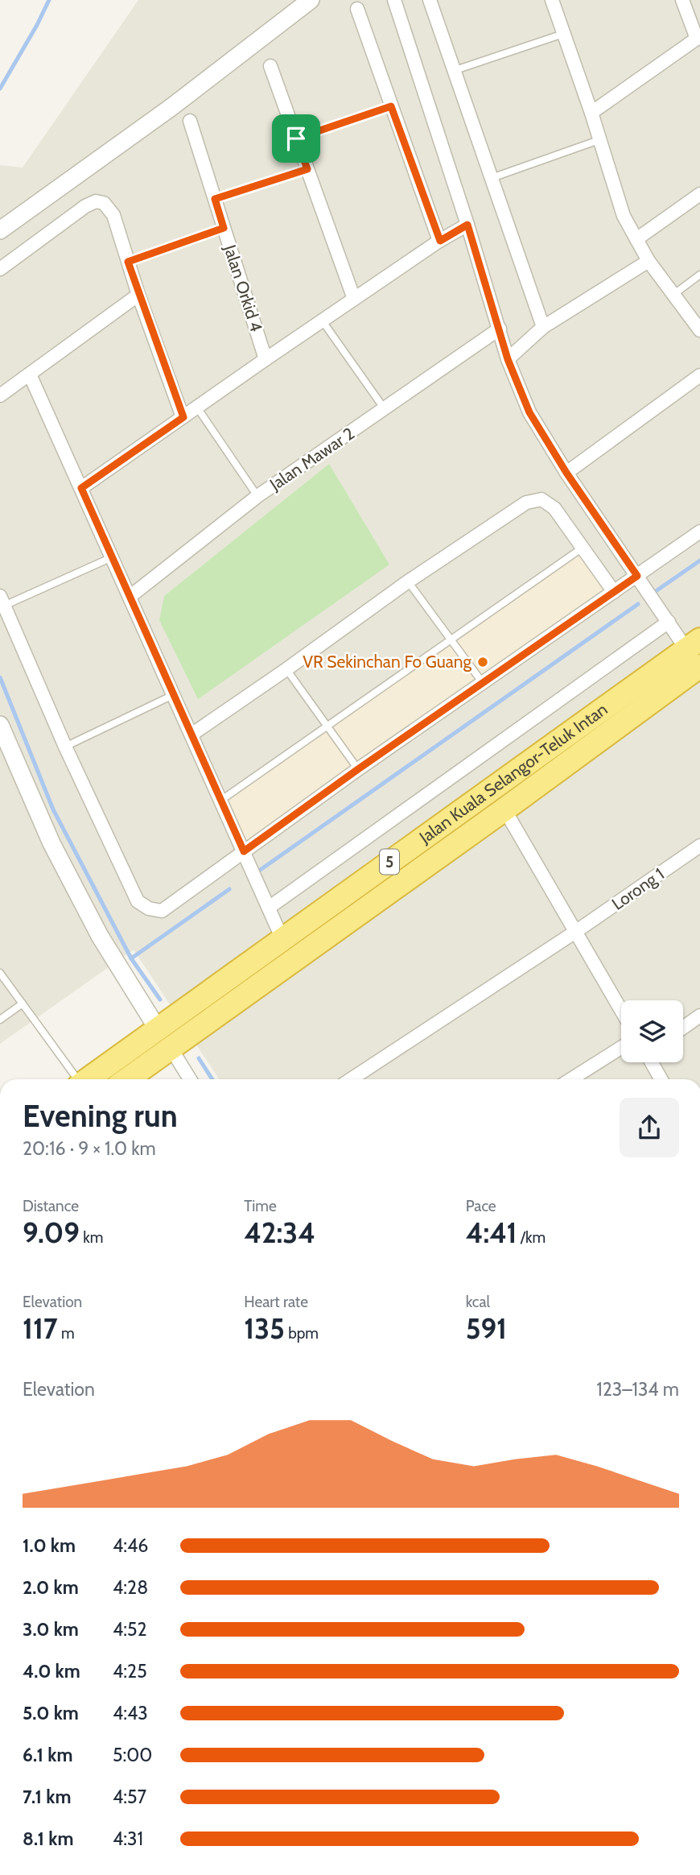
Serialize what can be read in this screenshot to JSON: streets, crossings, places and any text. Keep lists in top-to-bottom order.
{
  "streets": {
    "highway": ["Jalan Kuala Selangor-Teluk Intan", "5"],
    "street": ["Jalan Orkid 4", "Jalan Mawar 2", "Lorong 1"]
  },
  "places": ["VR Sekinchan Fo Guang"],
  "page": {
    "heading": ["Evening run", "20:16 · 9 × 1.0 km"],
    "stats": [
      ["Distance", "9.09 km"],
      ["Time", "42:34"],
      ["Pace", "4:41 /km"],
      ["Elevation", "117 m"],
      ["Heart rate", "135 bpm"],
      ["kcal", "591"]
    ],
    "chart": ["Elevation", "123–134 m"],
    "list": [
      {
        "name": "1.0 km",
        "note": "4:46"
      },
      {
        "name": "2.0 km",
        "note": "4:28"
      },
      {
        "name": "3.0 km",
        "note": "4:52"
      },
      {
        "name": "4.0 km",
        "note": "4:25"
      },
      {
        "name": "5.0 km",
        "note": "4:43"
      },
      {
        "name": "6.1 km",
        "note": "5:00"
      },
      {
        "name": "7.1 km",
        "note": "4:57"
      },
      {
        "name": "8.1 km",
        "note": "4:31"
      }
    ]
  }
}
